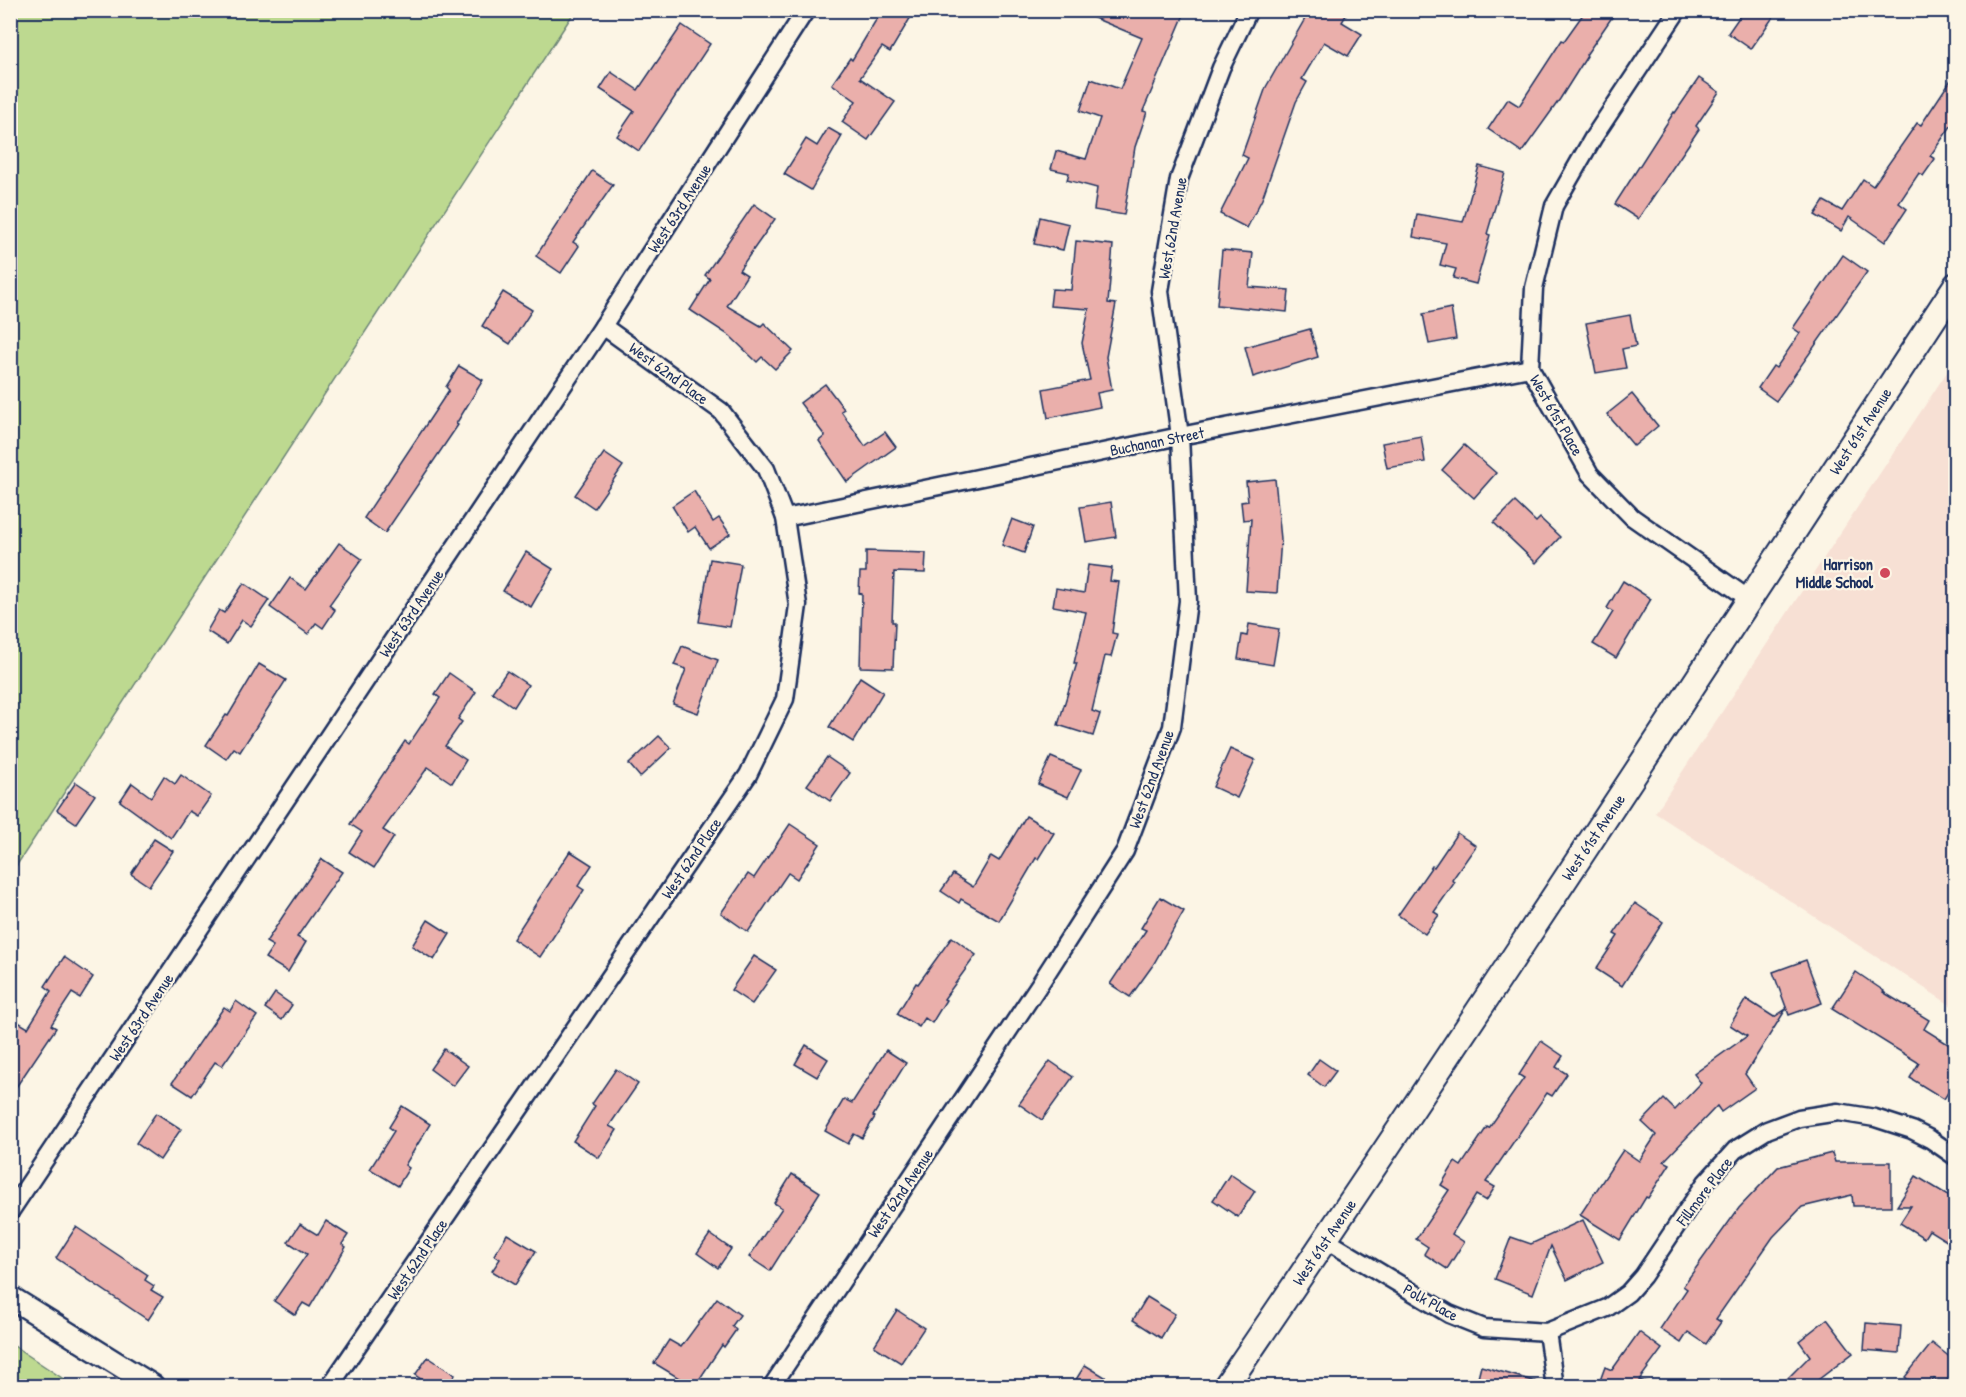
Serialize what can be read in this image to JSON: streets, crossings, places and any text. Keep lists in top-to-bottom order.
{
  "streets": {
    "main road": ["West 61st Avenue"],
    "street": [
      "West 63rd Avenue",
      "West 62nd Avenue",
      "West 62nd Place",
      "West 61st Place",
      "Buchanan Street",
      "Fillmore Place",
      "Polk Place"
    ]
  },
  "crossings": [
    ["West 63rd Avenue", "West 62nd Place"],
    ["West 62nd Avenue", "Buchanan Street"],
    ["West 62nd Place", "Buchanan Street"],
    ["West 61st Place", "West 61st Avenue"],
    ["West 61st Place", "Buchanan Street"],
    ["West 61st Avenue", "Polk Place"],
    ["Fillmore Place", "Polk Place"]
  ],
  "places": ["Harrison Middle School"]
}
